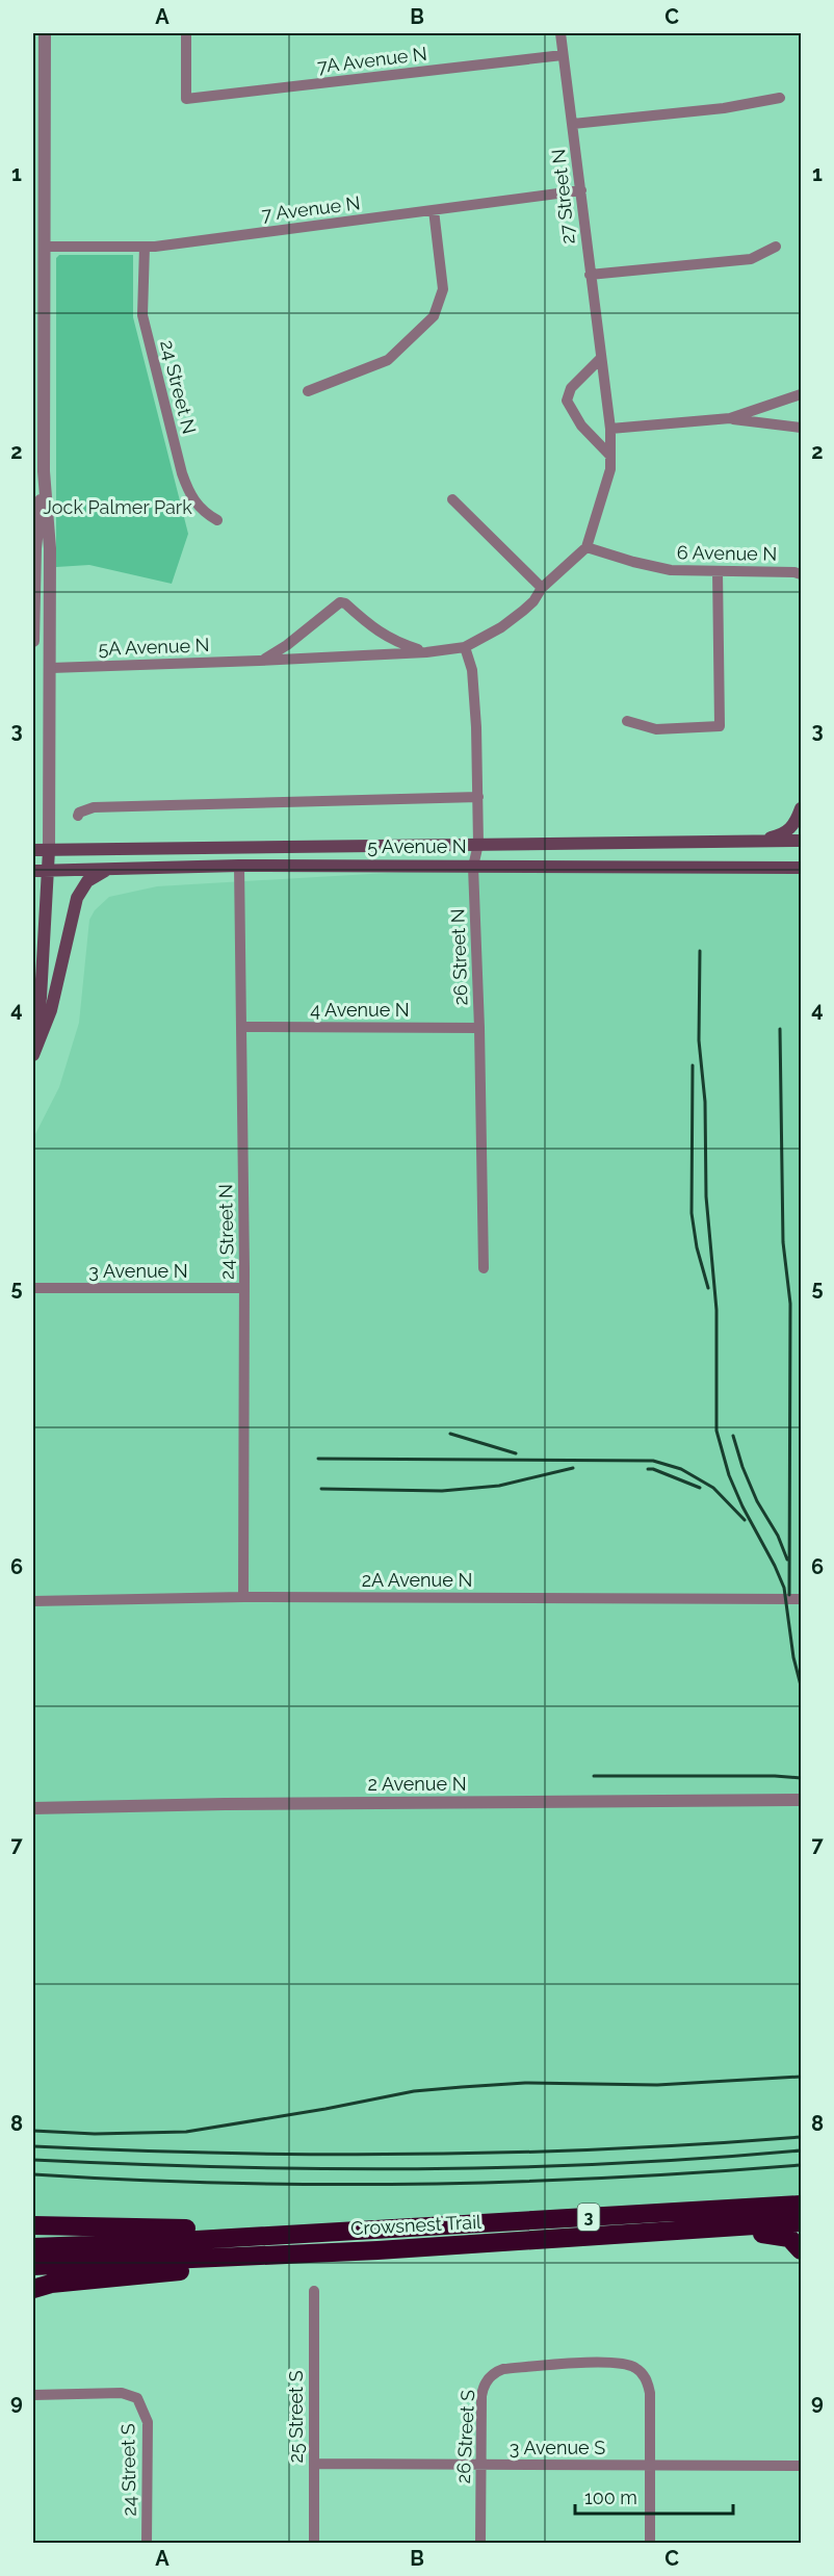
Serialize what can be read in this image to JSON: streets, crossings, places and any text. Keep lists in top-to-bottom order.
{
  "streets": {
    "highway": ["3", "Crowsnest Trail"],
    "main road": ["5 Avenue N"],
    "street": [
      "7A Avenue N",
      "27 Street N",
      "7 Avenue N",
      "24 Street N",
      "6 Avenue N",
      "5A Avenue N",
      "26 Street N",
      "4 Avenue N",
      "3 Avenue N",
      "2A Avenue N",
      "2 Avenue N",
      "25 Street S",
      "26 Street S",
      "3 Avenue S",
      "24 Street S"
    ]
  },
  "crossings": [
    ["7A Avenue N", "27 Street N"],
    ["27 Street N", "7 Avenue N"],
    ["27 Street N", "6 Avenue N"],
    ["27 Street N", "5A Avenue N"],
    ["7 Avenue N", "24 Street N"],
    ["24 Street N", "5 Avenue N"],
    ["24 Street N", "4 Avenue N"],
    ["24 Street N", "3 Avenue N"],
    ["24 Street N", "2A Avenue N"],
    ["6 Avenue N", "5A Avenue N"],
    ["5A Avenue N", "26 Street N"],
    ["5 Avenue N", "26 Street N"],
    ["26 Street N", "4 Avenue N"],
    ["25 Street S", "3 Avenue S"],
    ["26 Street S", "3 Avenue S"]
  ],
  "parks": ["Jock Palmer Park"],
  "scale_bar": "100 m",
  "grid": {
    "columns": ["A", "B", "C"],
    "rows": [
      "1",
      "2",
      "3",
      "4",
      "5",
      "6",
      "7",
      "8",
      "9"
    ]
  }
}
